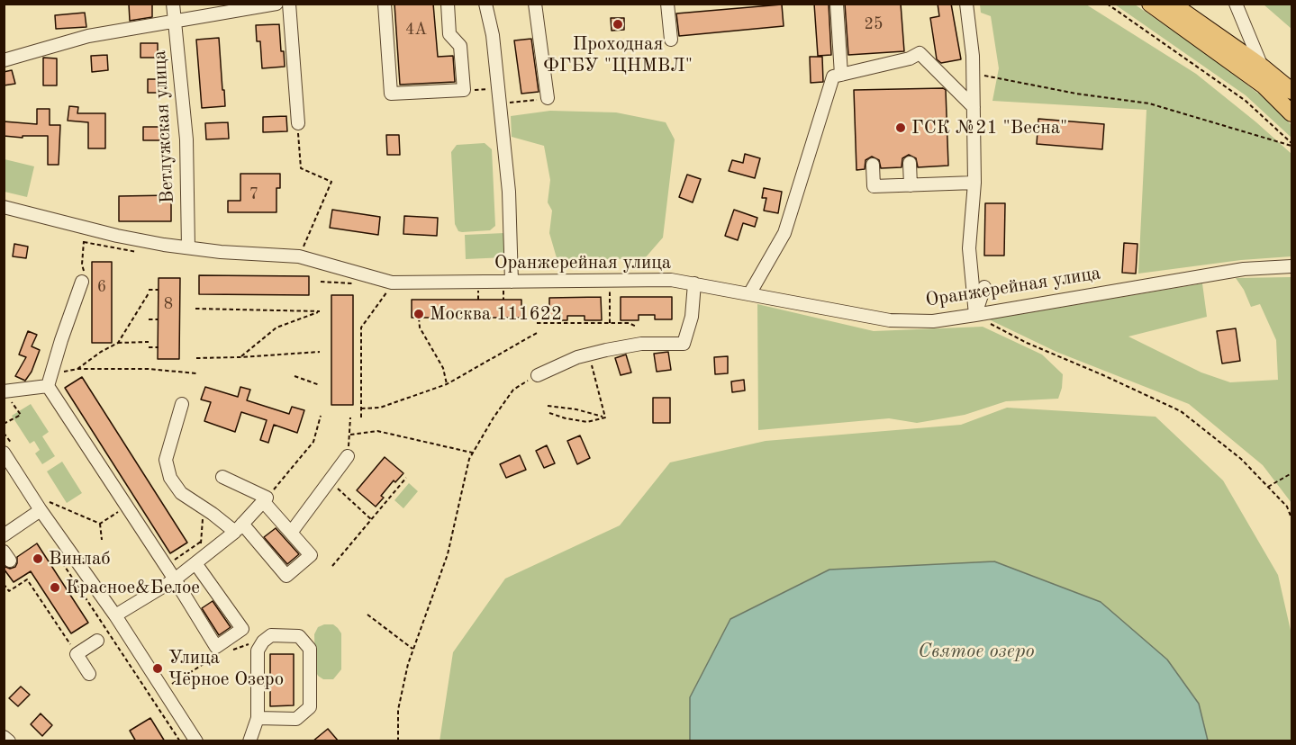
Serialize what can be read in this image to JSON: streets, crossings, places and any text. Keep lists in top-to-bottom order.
{
  "streets": {
    "street": ["Ветлужская улица", "Оранжерейная улица"]
  },
  "crossings": [
    ["Ветлужская улица", "Оранжерейная улица"]
  ],
  "water": ["Святое озеро"],
  "places": [
    "Проходная ФГБУ \"ЦНМВЛ\"",
    "ГСК №21 \"Весна\"",
    "Москва 111622",
    "Винлаб",
    "Красное&Белое",
    "Улица Чёрное Озеро"
  ],
  "house_numbers": [
    "25",
    "4А",
    "7",
    "6",
    "8"
  ]
}
